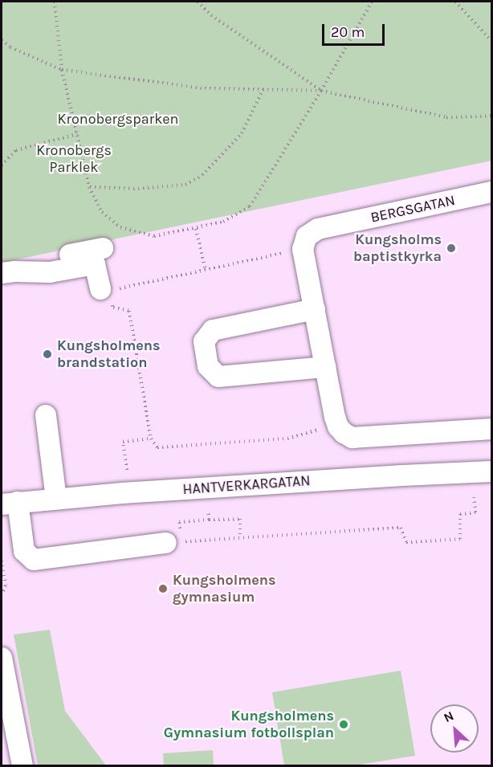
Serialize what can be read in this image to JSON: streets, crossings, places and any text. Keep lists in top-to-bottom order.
{
  "streets": {
    "street": ["BERGSGATAN", "HANTVERKARGATAN"]
  },
  "parks": ["Kronobergsparken", "Kronobergs Parklek"],
  "places": [
    "Kungsholms baptistkyrka",
    "Kungsholmens brandstation",
    "Kungsholmens gymnasium",
    "Kungsholmens Gymnasium fotbollsplan"
  ],
  "scale_bar": "20 m",
  "north": "top left"
}
